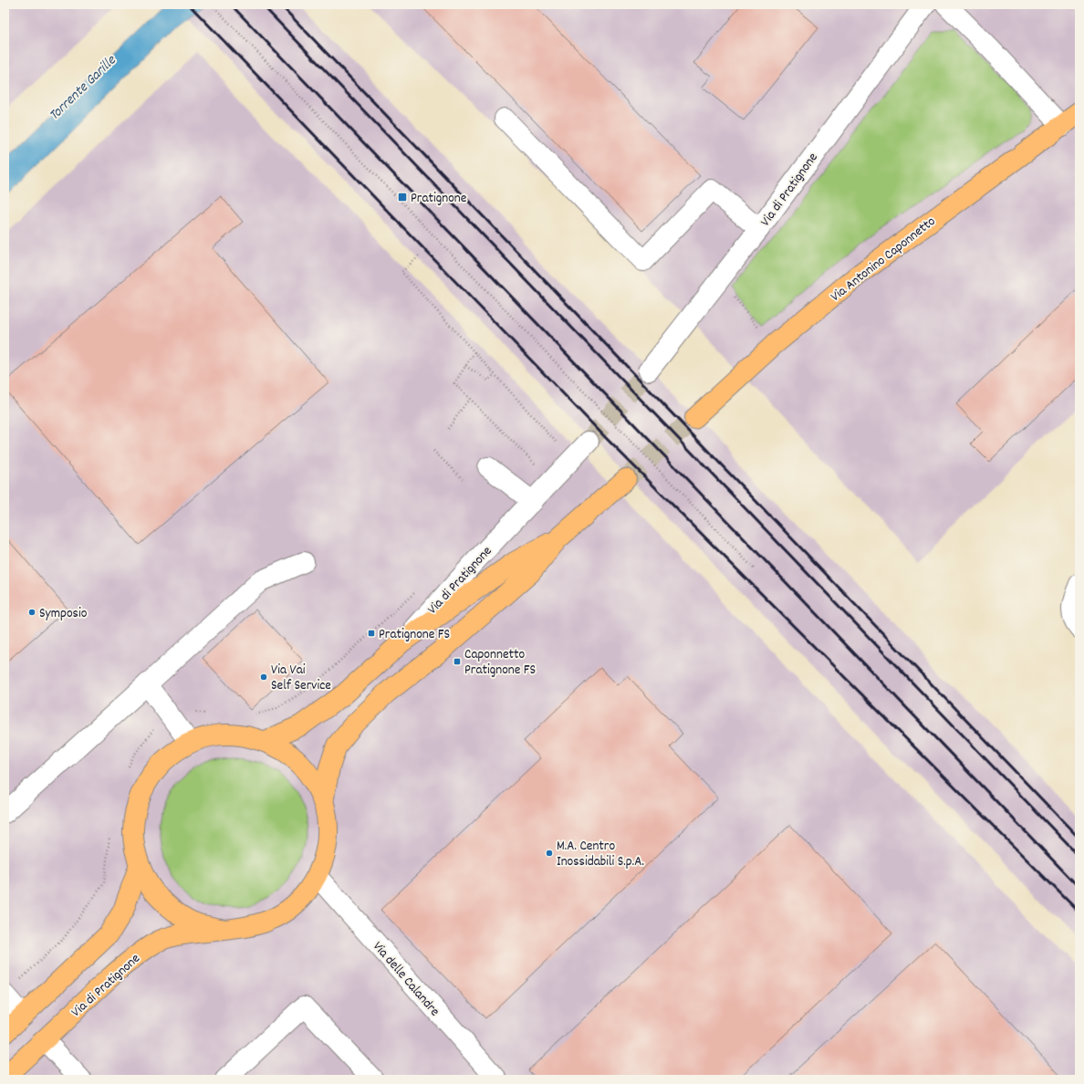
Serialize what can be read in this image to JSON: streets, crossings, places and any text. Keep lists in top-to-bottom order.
{
  "streets": {
    "main road": ["Via di Pratignone", "Via Antonino Caponnetto"],
    "street": ["Via delle Calandre"]
  },
  "crossings": [
    ["Via di Pratignone", "Via delle Calandre"]
  ],
  "water": ["Torrente Garille"],
  "places": {
    "transit": ["Pratignone", "Pratignone FS", "Caponnetto Pratignone FS"],
    "other": ["Symposio", "Via Vai Self Service", "M.A. Centro Inossidabili S.p.A."]
  }
}
